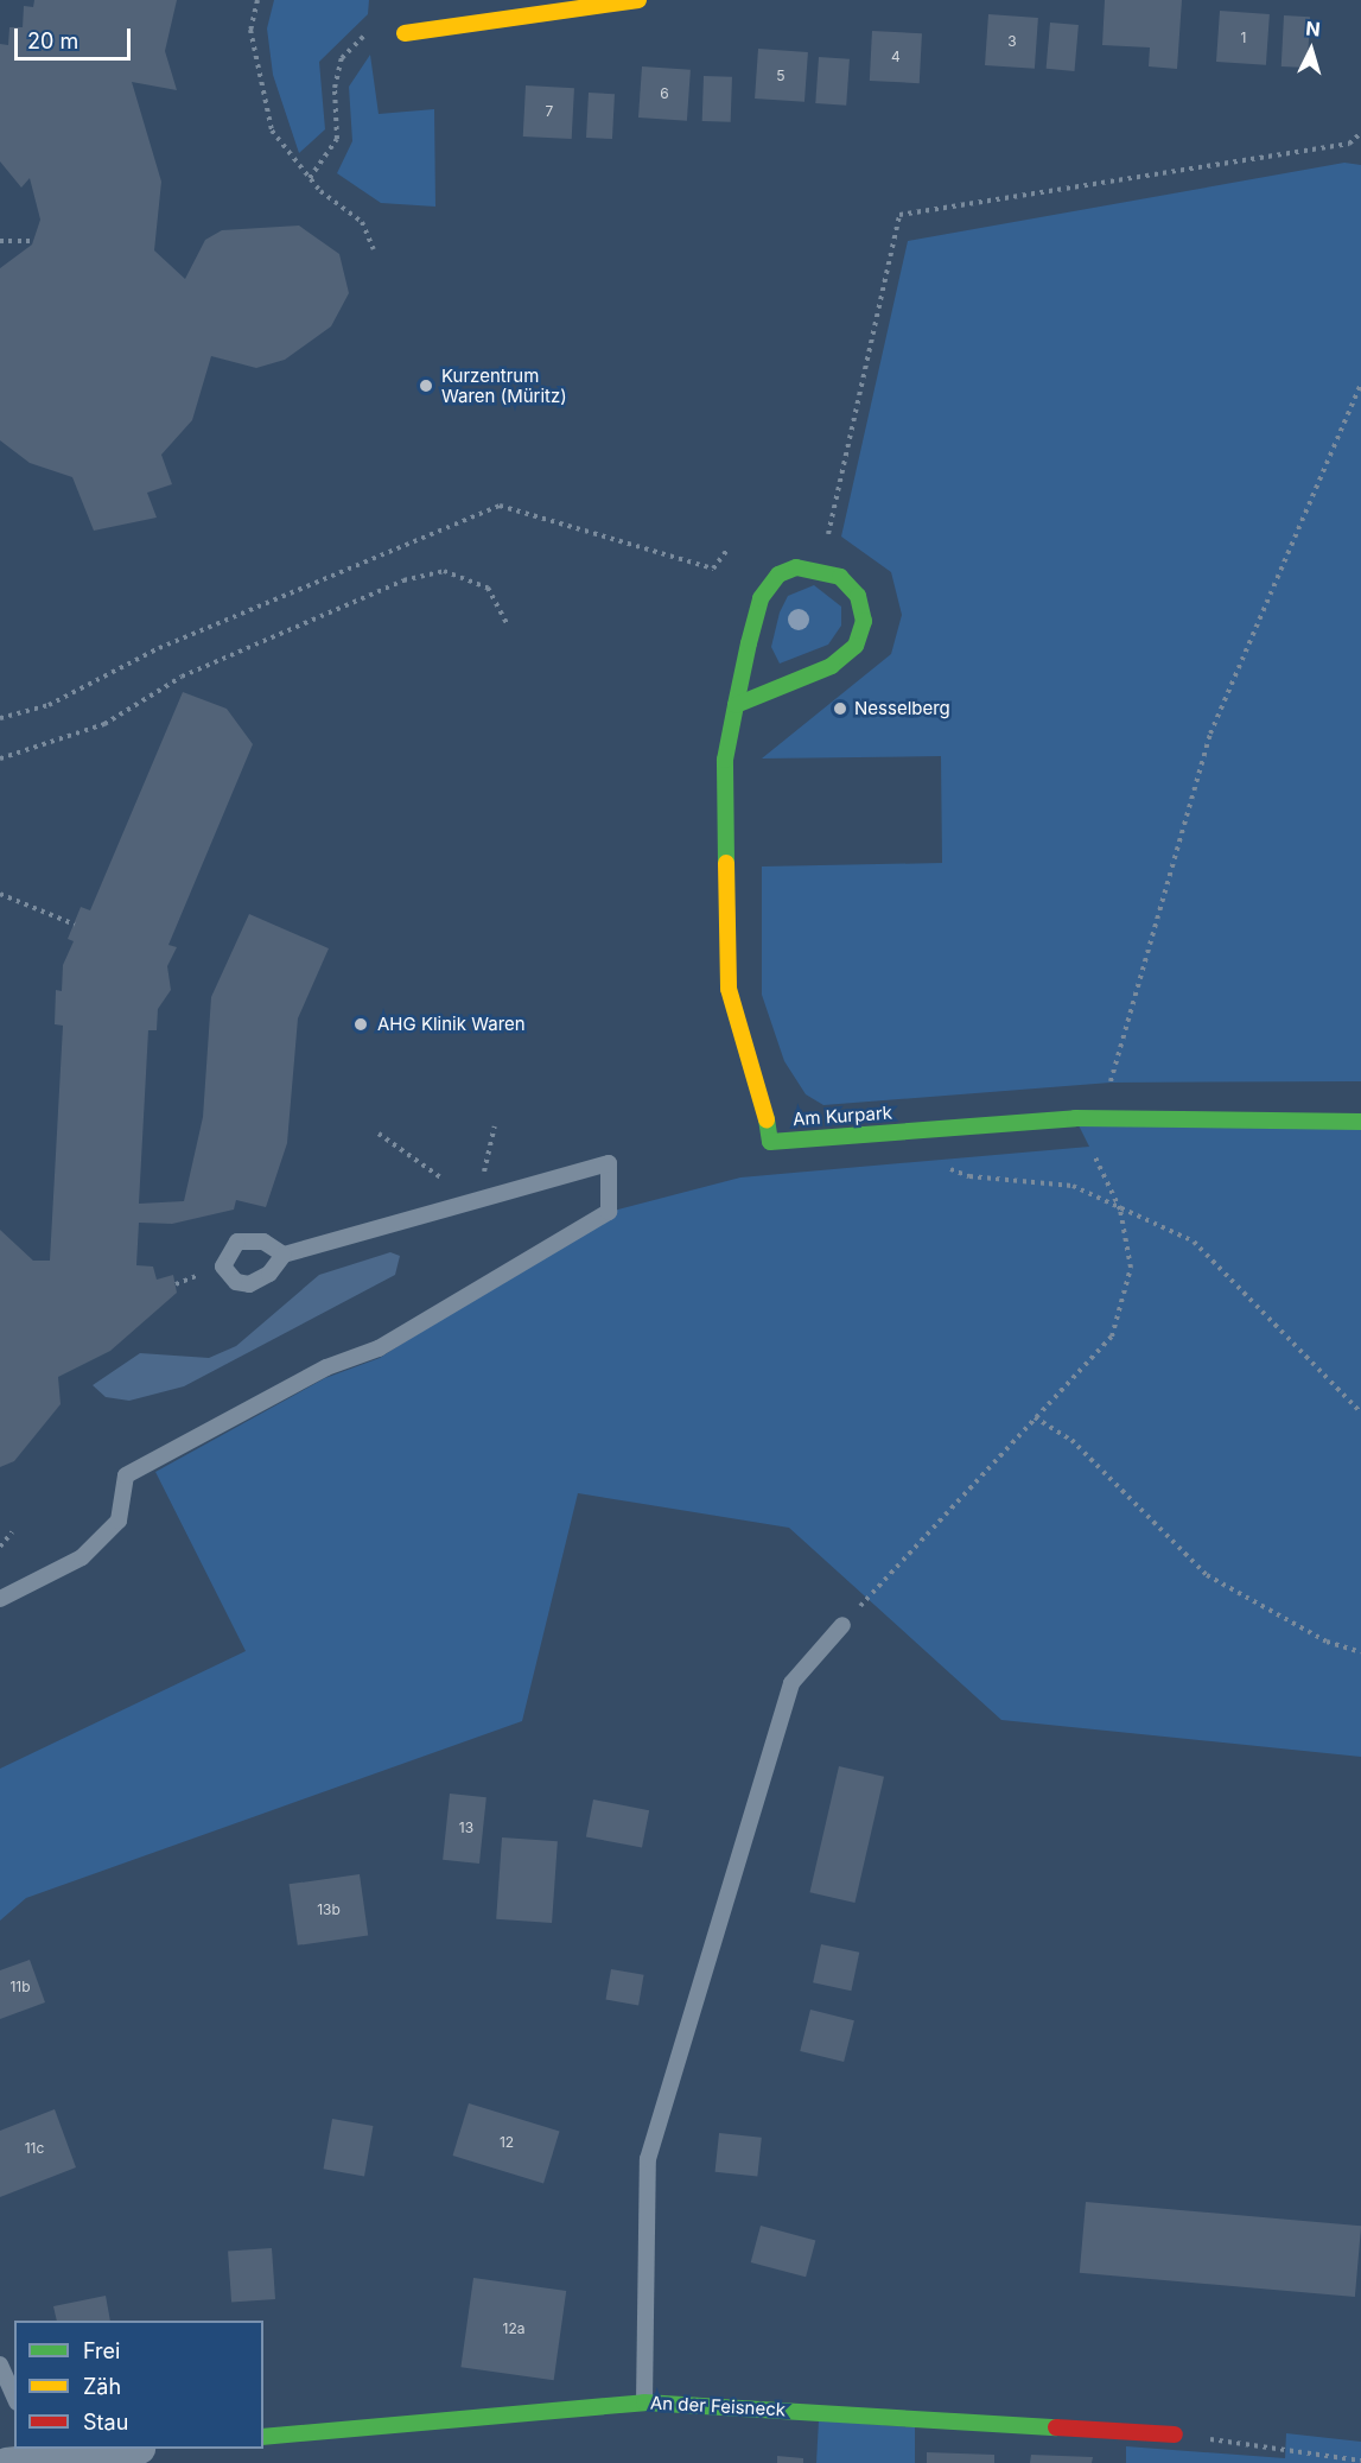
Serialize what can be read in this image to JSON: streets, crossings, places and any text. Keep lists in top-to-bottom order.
{
  "streets": {
    "street": ["Am Kurpark", "An der Feisneck"]
  },
  "places": ["Kurzentrum Waren (Müritz)", "Nesselberg", "AHG Klinik Waren"],
  "house_numbers": [
    "1",
    "3",
    "4",
    "5",
    "6",
    "7",
    "13",
    "13b",
    "11b",
    "12",
    "11c",
    "12a"
  ],
  "legend": ["Frei", "Zäh", "Stau"],
  "scale_bar": "20 m",
  "north": "top"
}
